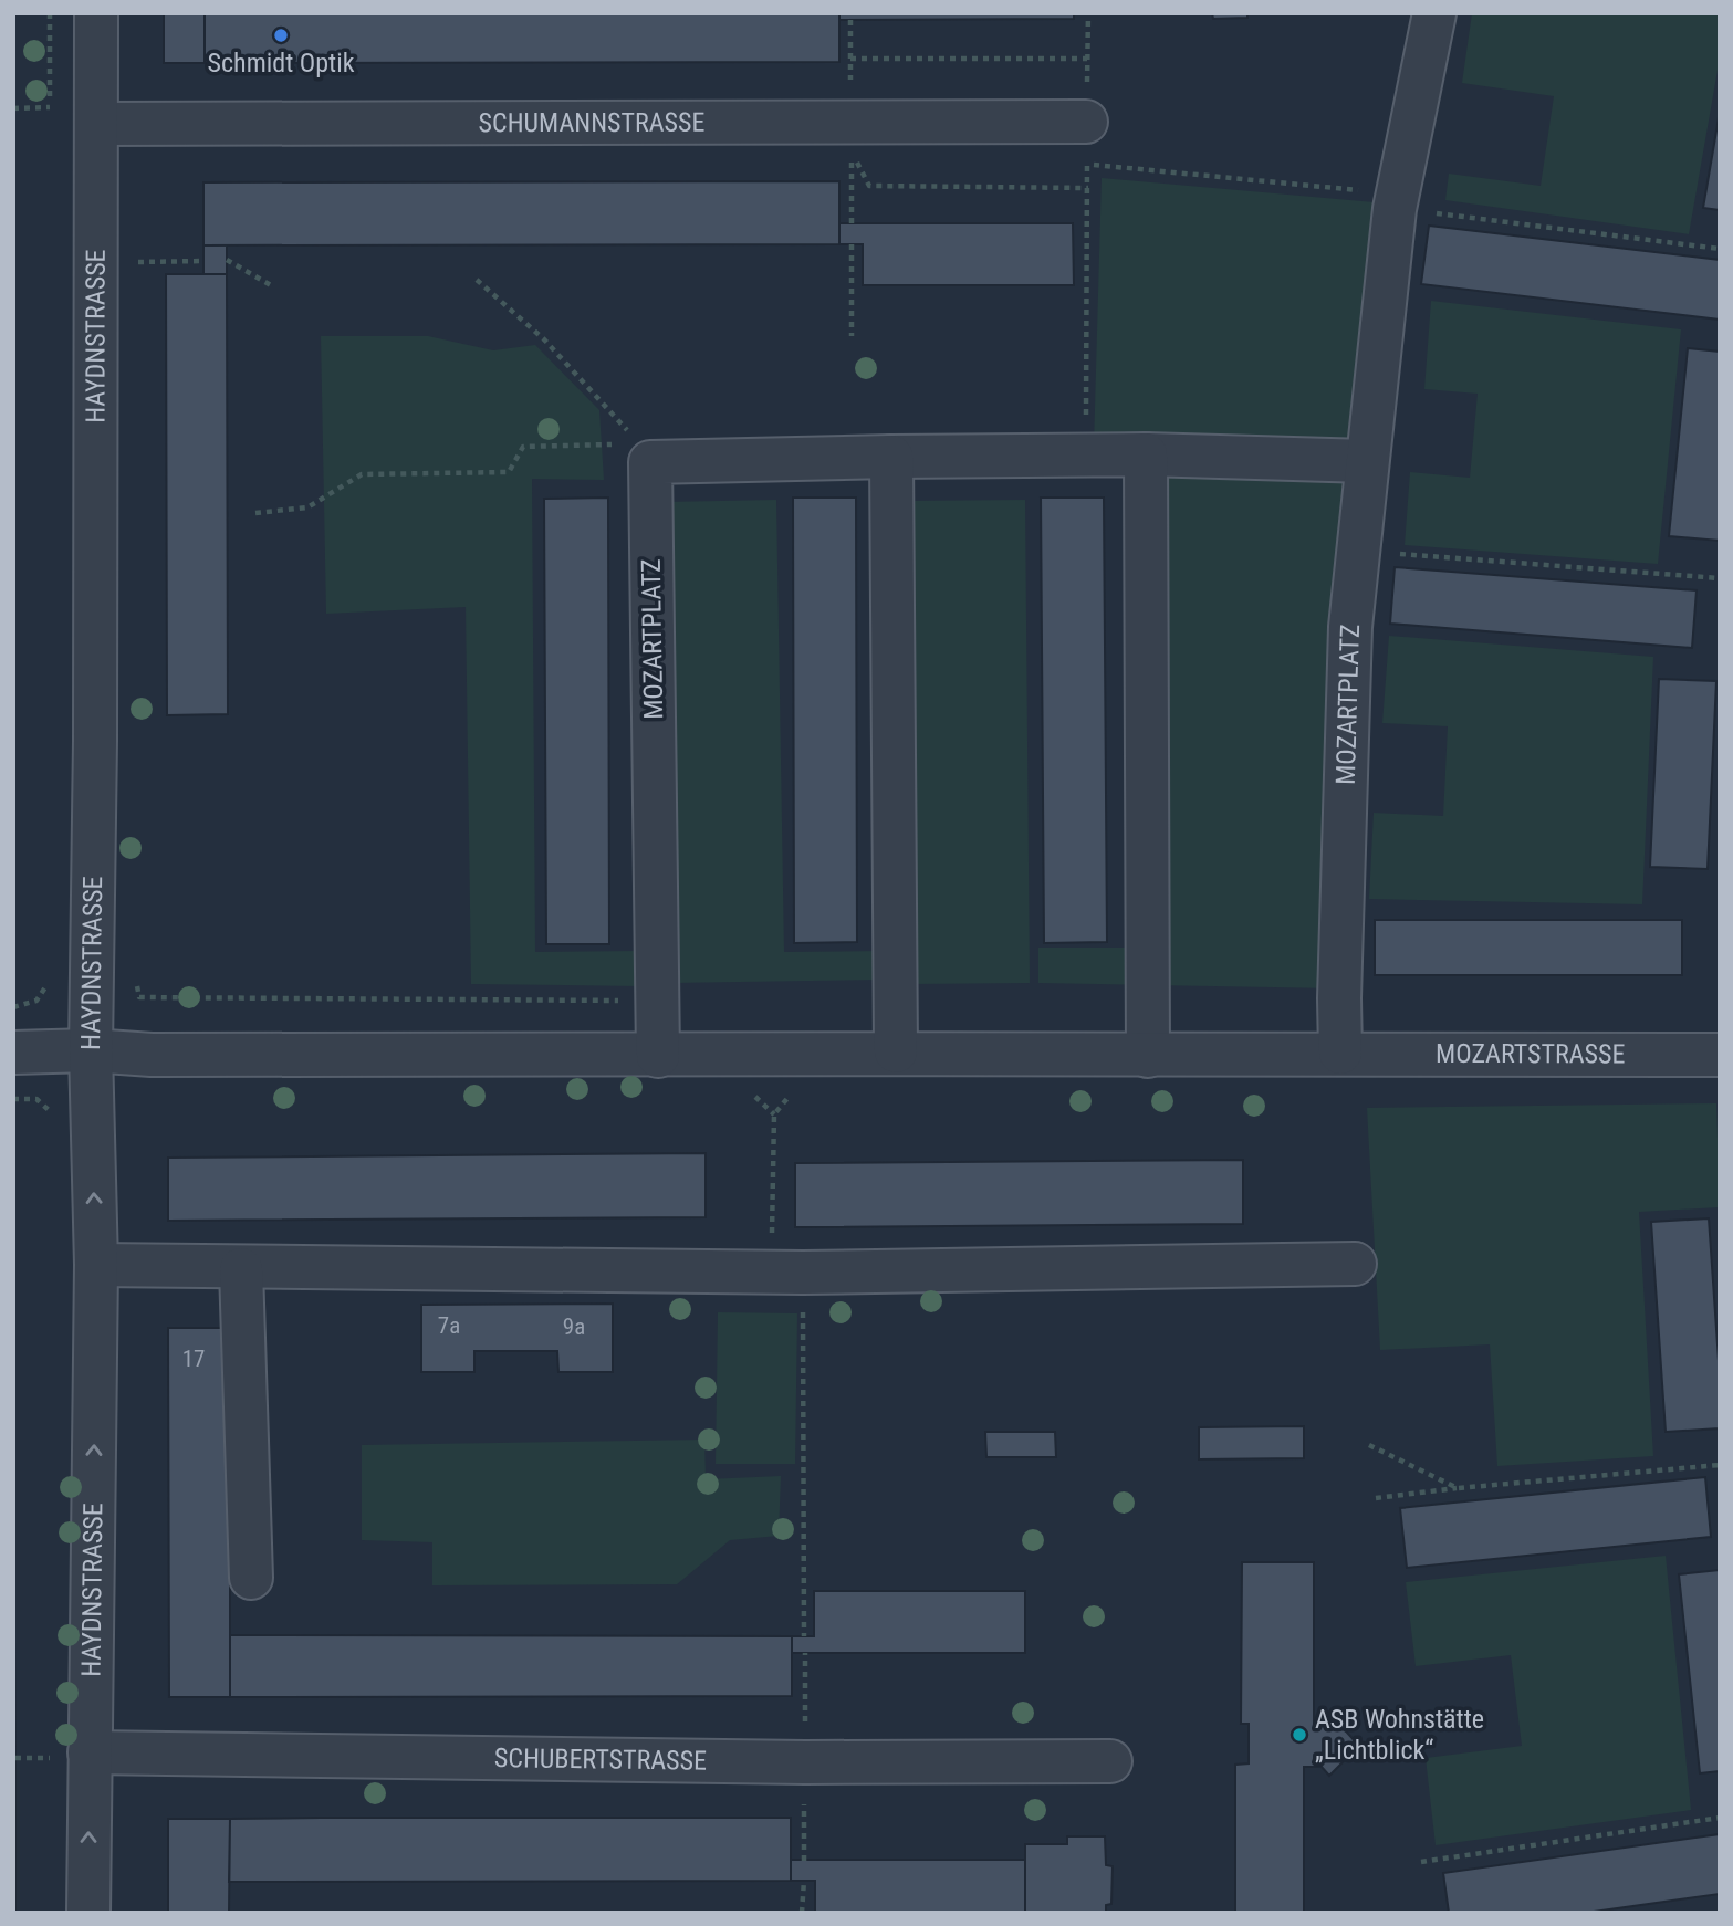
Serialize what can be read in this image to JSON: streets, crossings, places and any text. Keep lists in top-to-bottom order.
{
  "streets": {
    "street": [
      "SCHUMANNSTRASSE",
      "HAYDNSTRASSE",
      "MOZARTPLATZ",
      "MOZARTSTRASSE",
      "SCHUBERTSTRASSE"
    ]
  },
  "crossings": [
    ["SCHUMANNSTRASSE", "HAYDNSTRASSE"],
    ["HAYDNSTRASSE", "SCHUBERTSTRASSE"],
    ["MOZARTPLATZ", "MOZARTSTRASSE"]
  ],
  "places": ["Schmidt Optik", "ASB Wohnstätte „Lichtblick“"],
  "house_numbers": ["7a", "9a", "17"]
}
